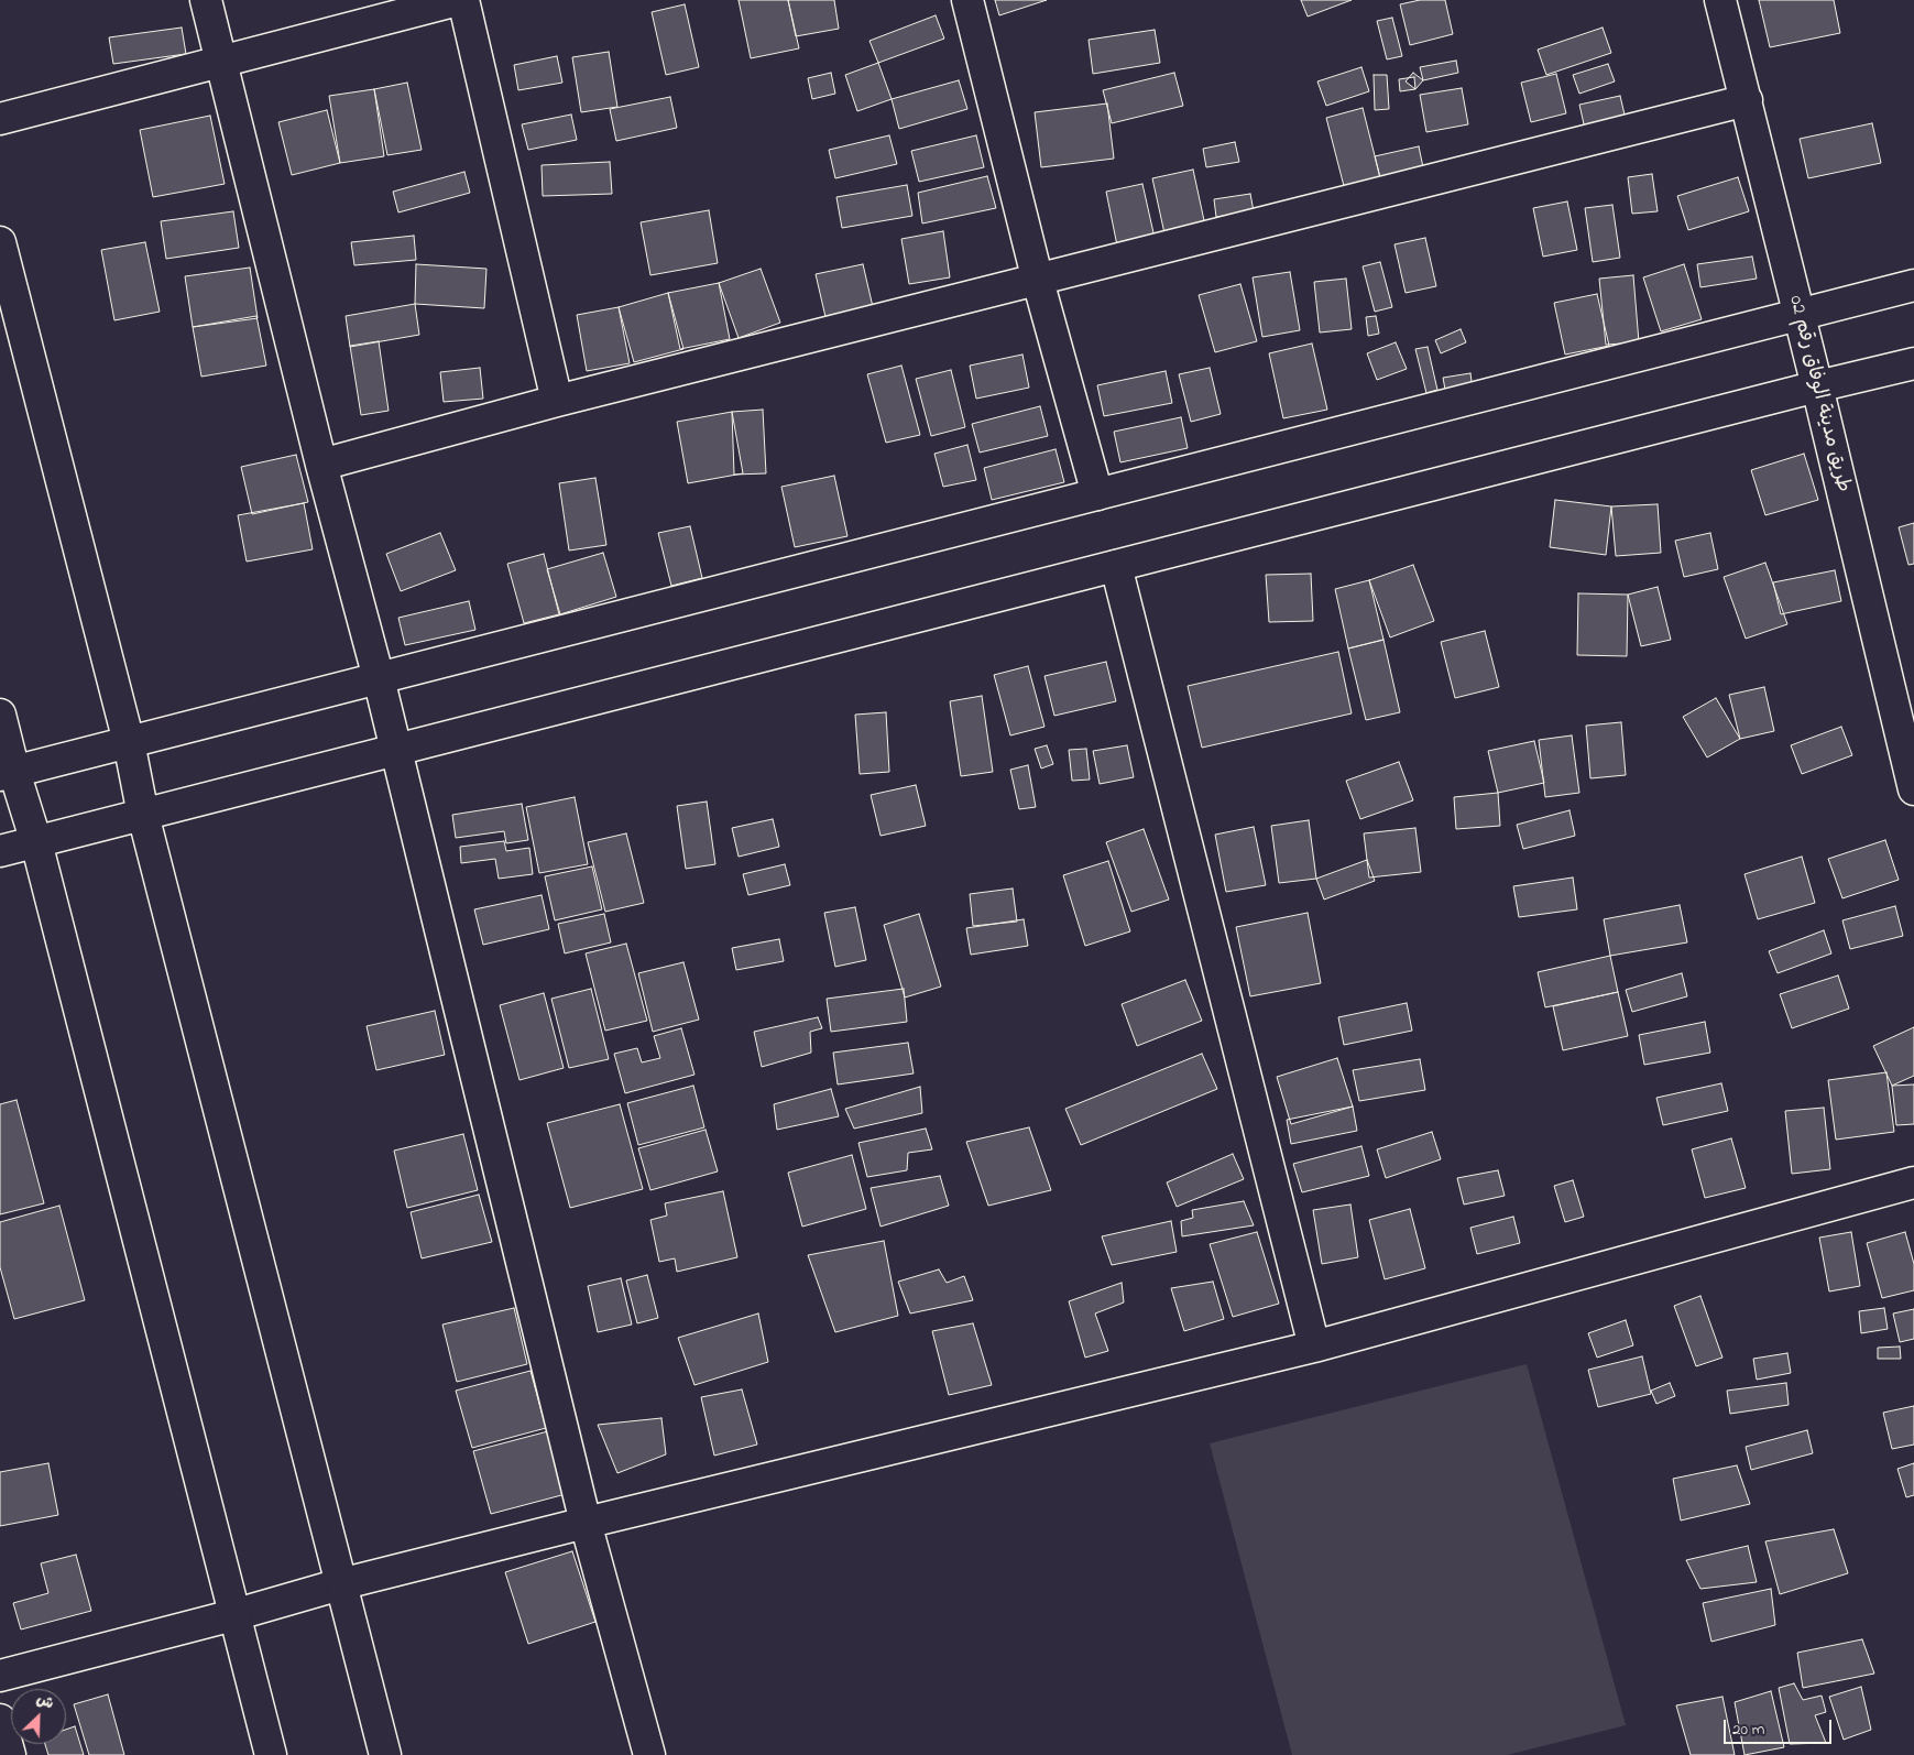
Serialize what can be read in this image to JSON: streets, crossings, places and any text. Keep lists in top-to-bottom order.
{
  "streets": {
    "street": ["طريق مدينة الوفاق رقم 02"]
  },
  "scale_bar": "20 m",
  "north": "top right"
}
